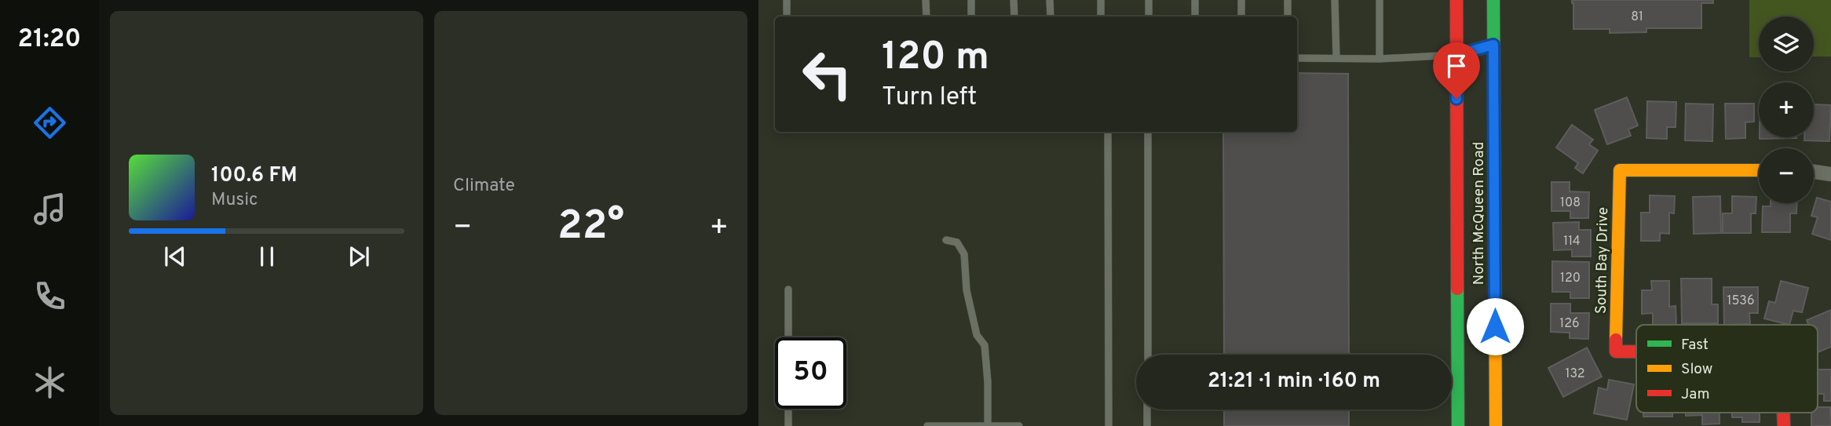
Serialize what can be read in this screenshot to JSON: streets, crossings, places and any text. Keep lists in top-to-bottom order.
{
  "streets": {
    "main road": ["North McQueen Road", "South Bay Drive"]
  },
  "house_numbers": [
    "81",
    "108",
    "114",
    "120",
    "1536",
    "126",
    "132"
  ],
  "legend": ["Fast", "Slow", "Jam"],
  "page": {
    "tabs": "21:20",
    "tile": "Climate",
    "map_buttons": ["+", "−"],
    "turn": ["120 m", "Turn left"],
    "song": ["100.6 FM", "Music"],
    "heat": ["−", "22°", "+"],
    "limit": "50",
    "trip": "21:21 · 1 min · 160 m"
  }
}
